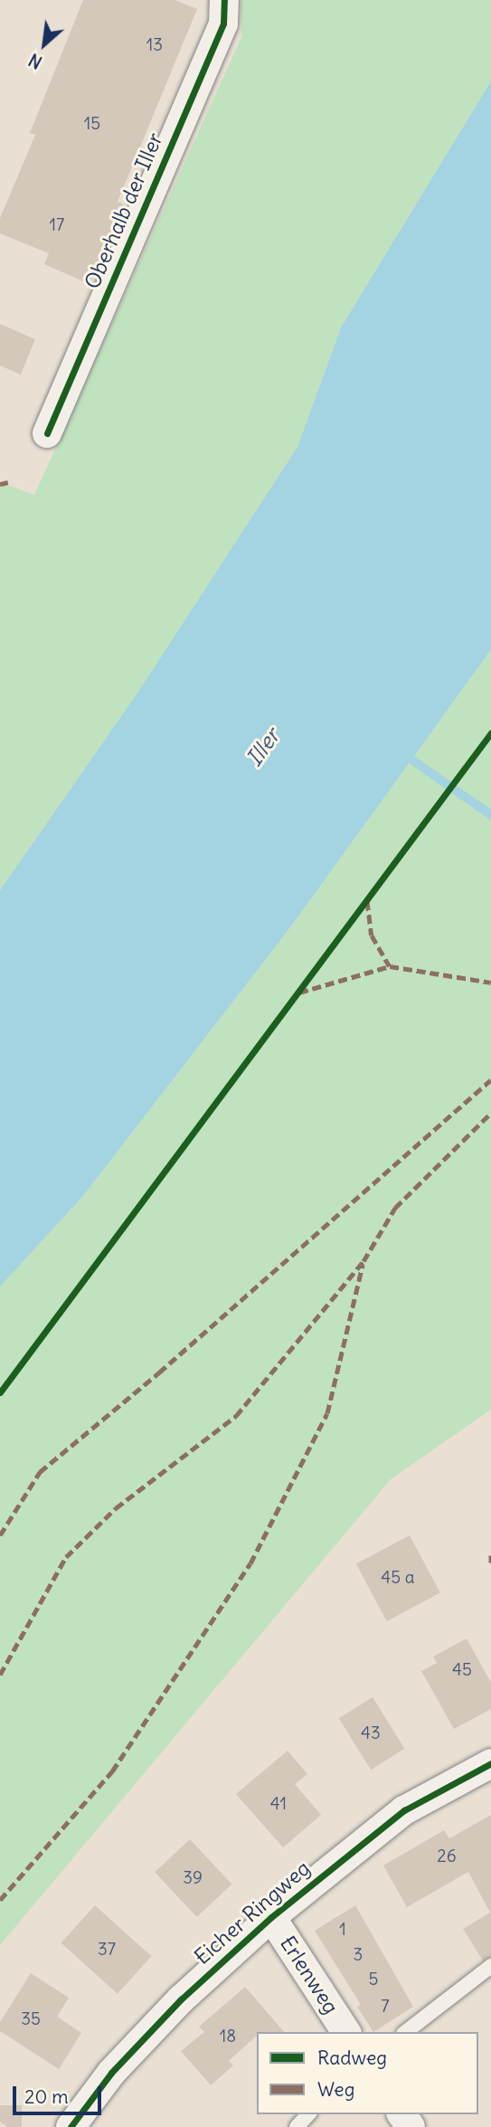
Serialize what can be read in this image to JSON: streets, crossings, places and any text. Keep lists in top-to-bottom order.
{
  "streets": {
    "street": ["Oberhalb der Iller", "Eicher Ringweg", "Erlenweg"]
  },
  "crossings": [
    ["Eicher Ringweg", "Erlenweg"]
  ],
  "water": ["Iller"],
  "house_numbers": [
    "13",
    "15",
    "17",
    "45 a",
    "45",
    "43",
    "41",
    "26",
    "39",
    "1",
    "37",
    "3",
    "5",
    "7",
    "35",
    "18"
  ],
  "legend": ["Radweg", "Weg"],
  "scale_bar": "20 m",
  "north": "bottom left"
}
